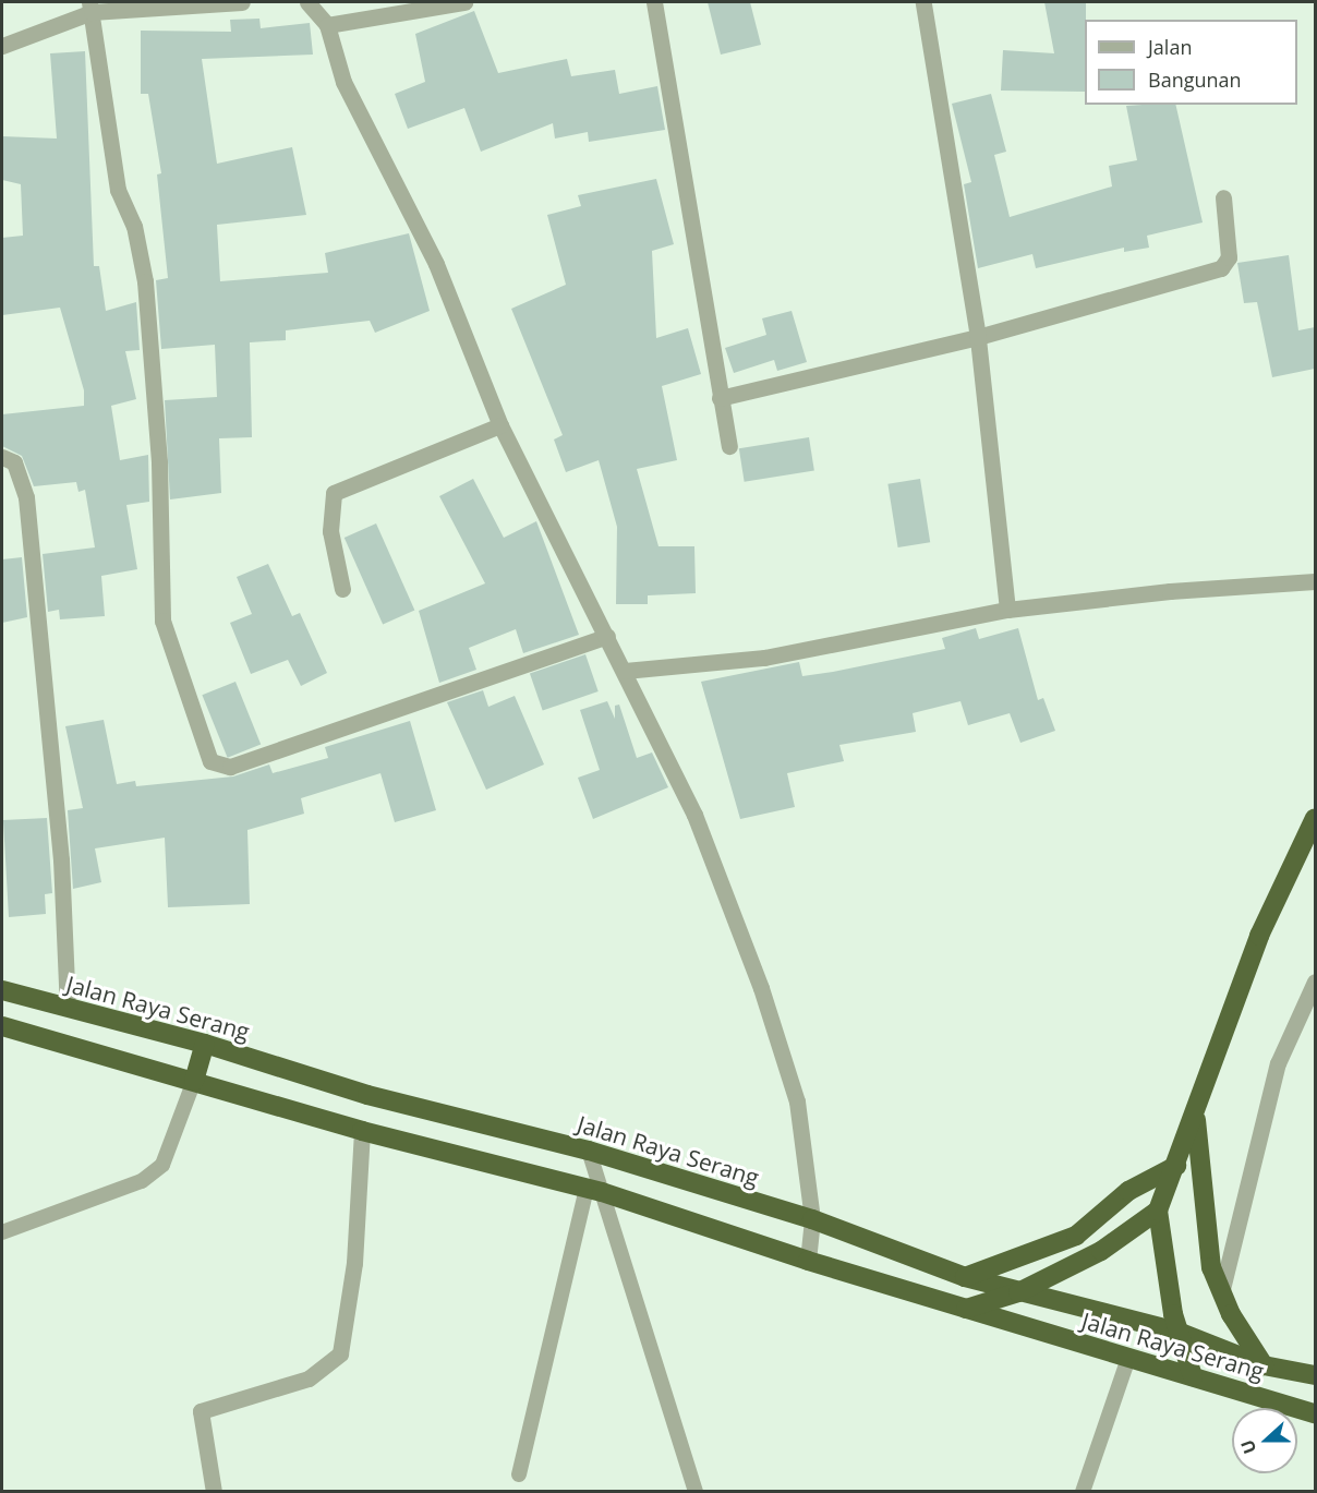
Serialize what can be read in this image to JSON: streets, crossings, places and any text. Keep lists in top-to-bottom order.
{
  "streets": {
    "highway": ["Jalan Raya Serang"]
  },
  "legend": ["Jalan", "Bangunan"],
  "north": "left"
}
